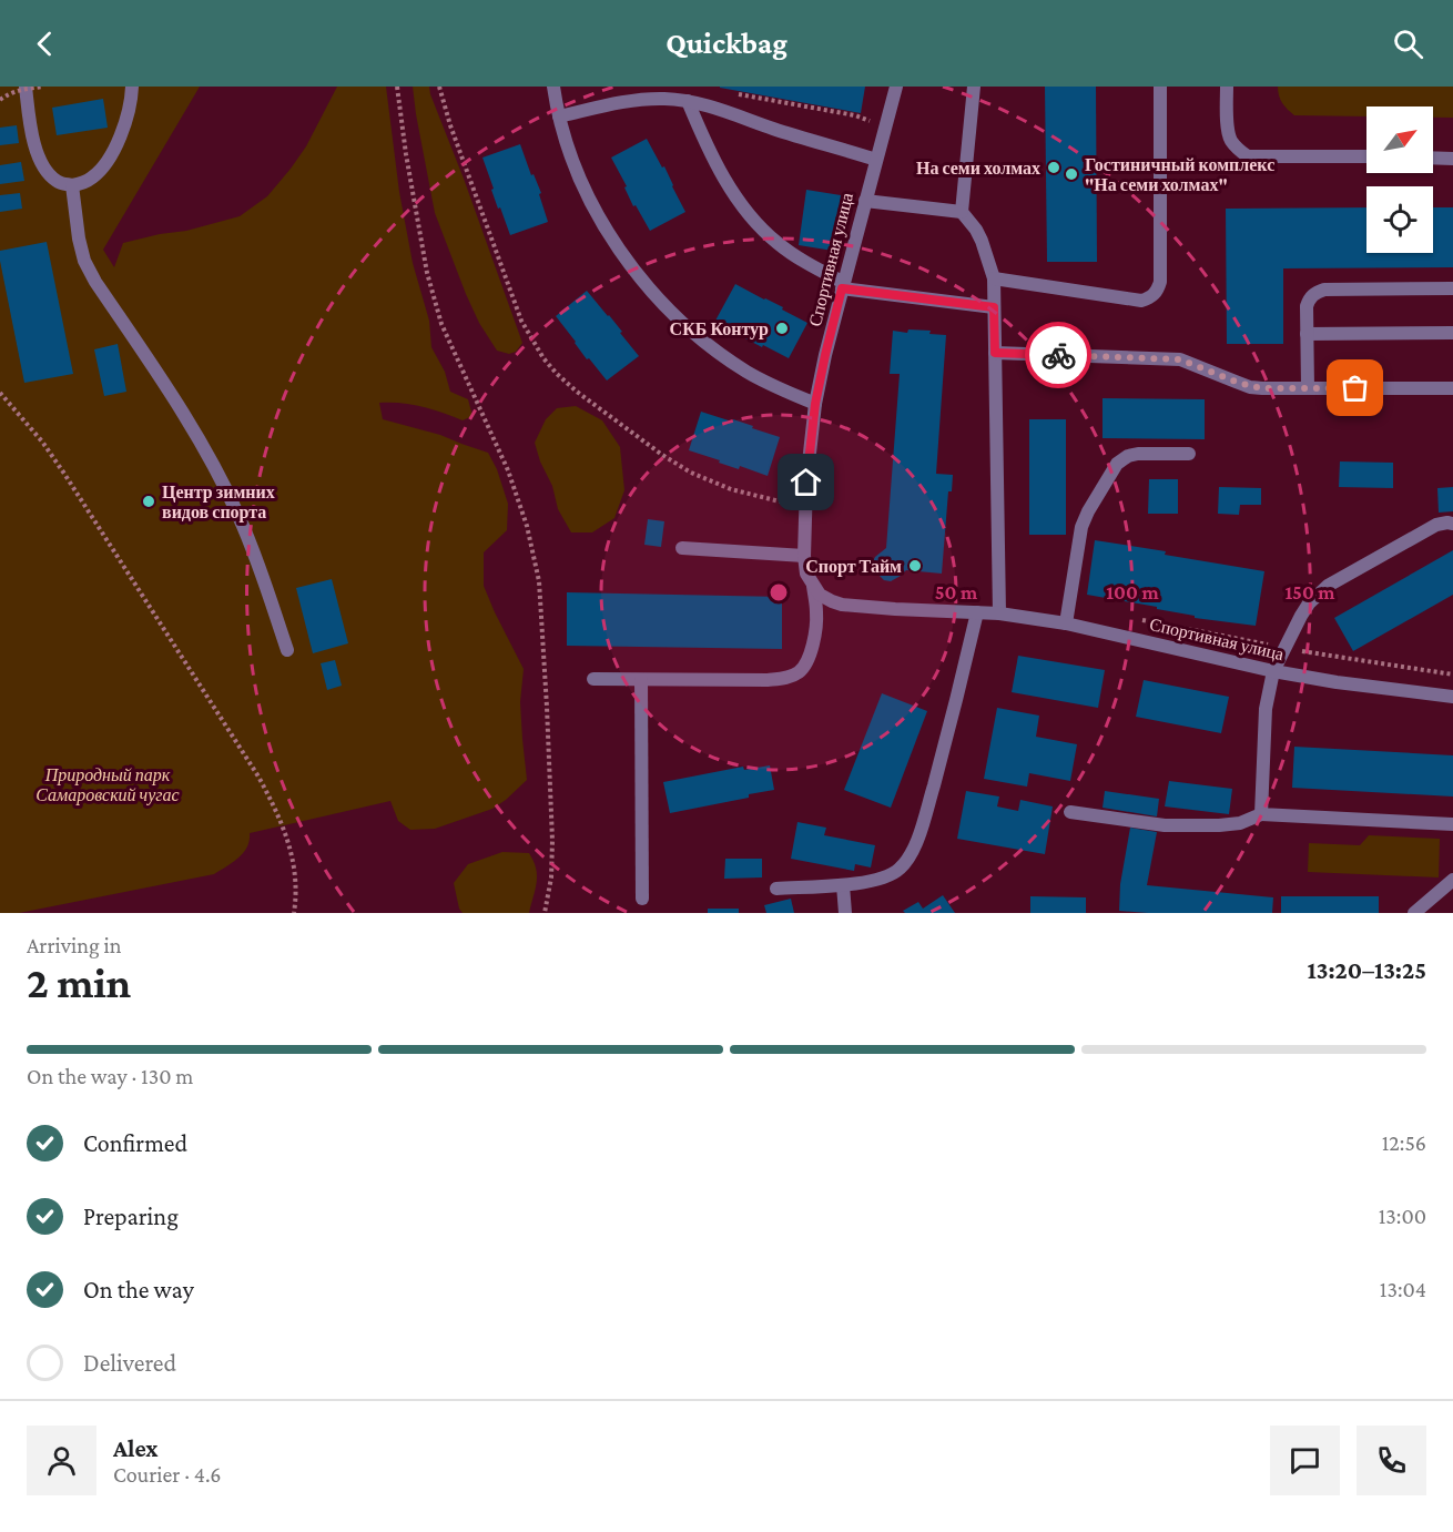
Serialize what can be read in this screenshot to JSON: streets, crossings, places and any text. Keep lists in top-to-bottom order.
{
  "streets": {
    "street": ["Спортивная улица"]
  },
  "parks": ["Природный парк Самаровский чугас"],
  "places": [
    "На семи холмах",
    "Гостиничный комплекс \"На семи холмах\"",
    "СКБ Контур",
    "Центр зимних видов спорта",
    "Спорт Тайм"
  ],
  "north": "top right",
  "page": {
    "header": "Quickbag",
    "heading": ["2 min", "Arriving in", "13:20–13:25"],
    "panel": ["Alex", "Courier · 4.6"],
    "bar": "On the way · 130 m",
    "list": [
      ["Confirmed", "12:56"],
      ["Preparing", "13:00"],
      ["On the way", "13:04"],
      "Delivered"
    ]
  },
  "rings": ["50 m", "100 m", "150 m"]
}
